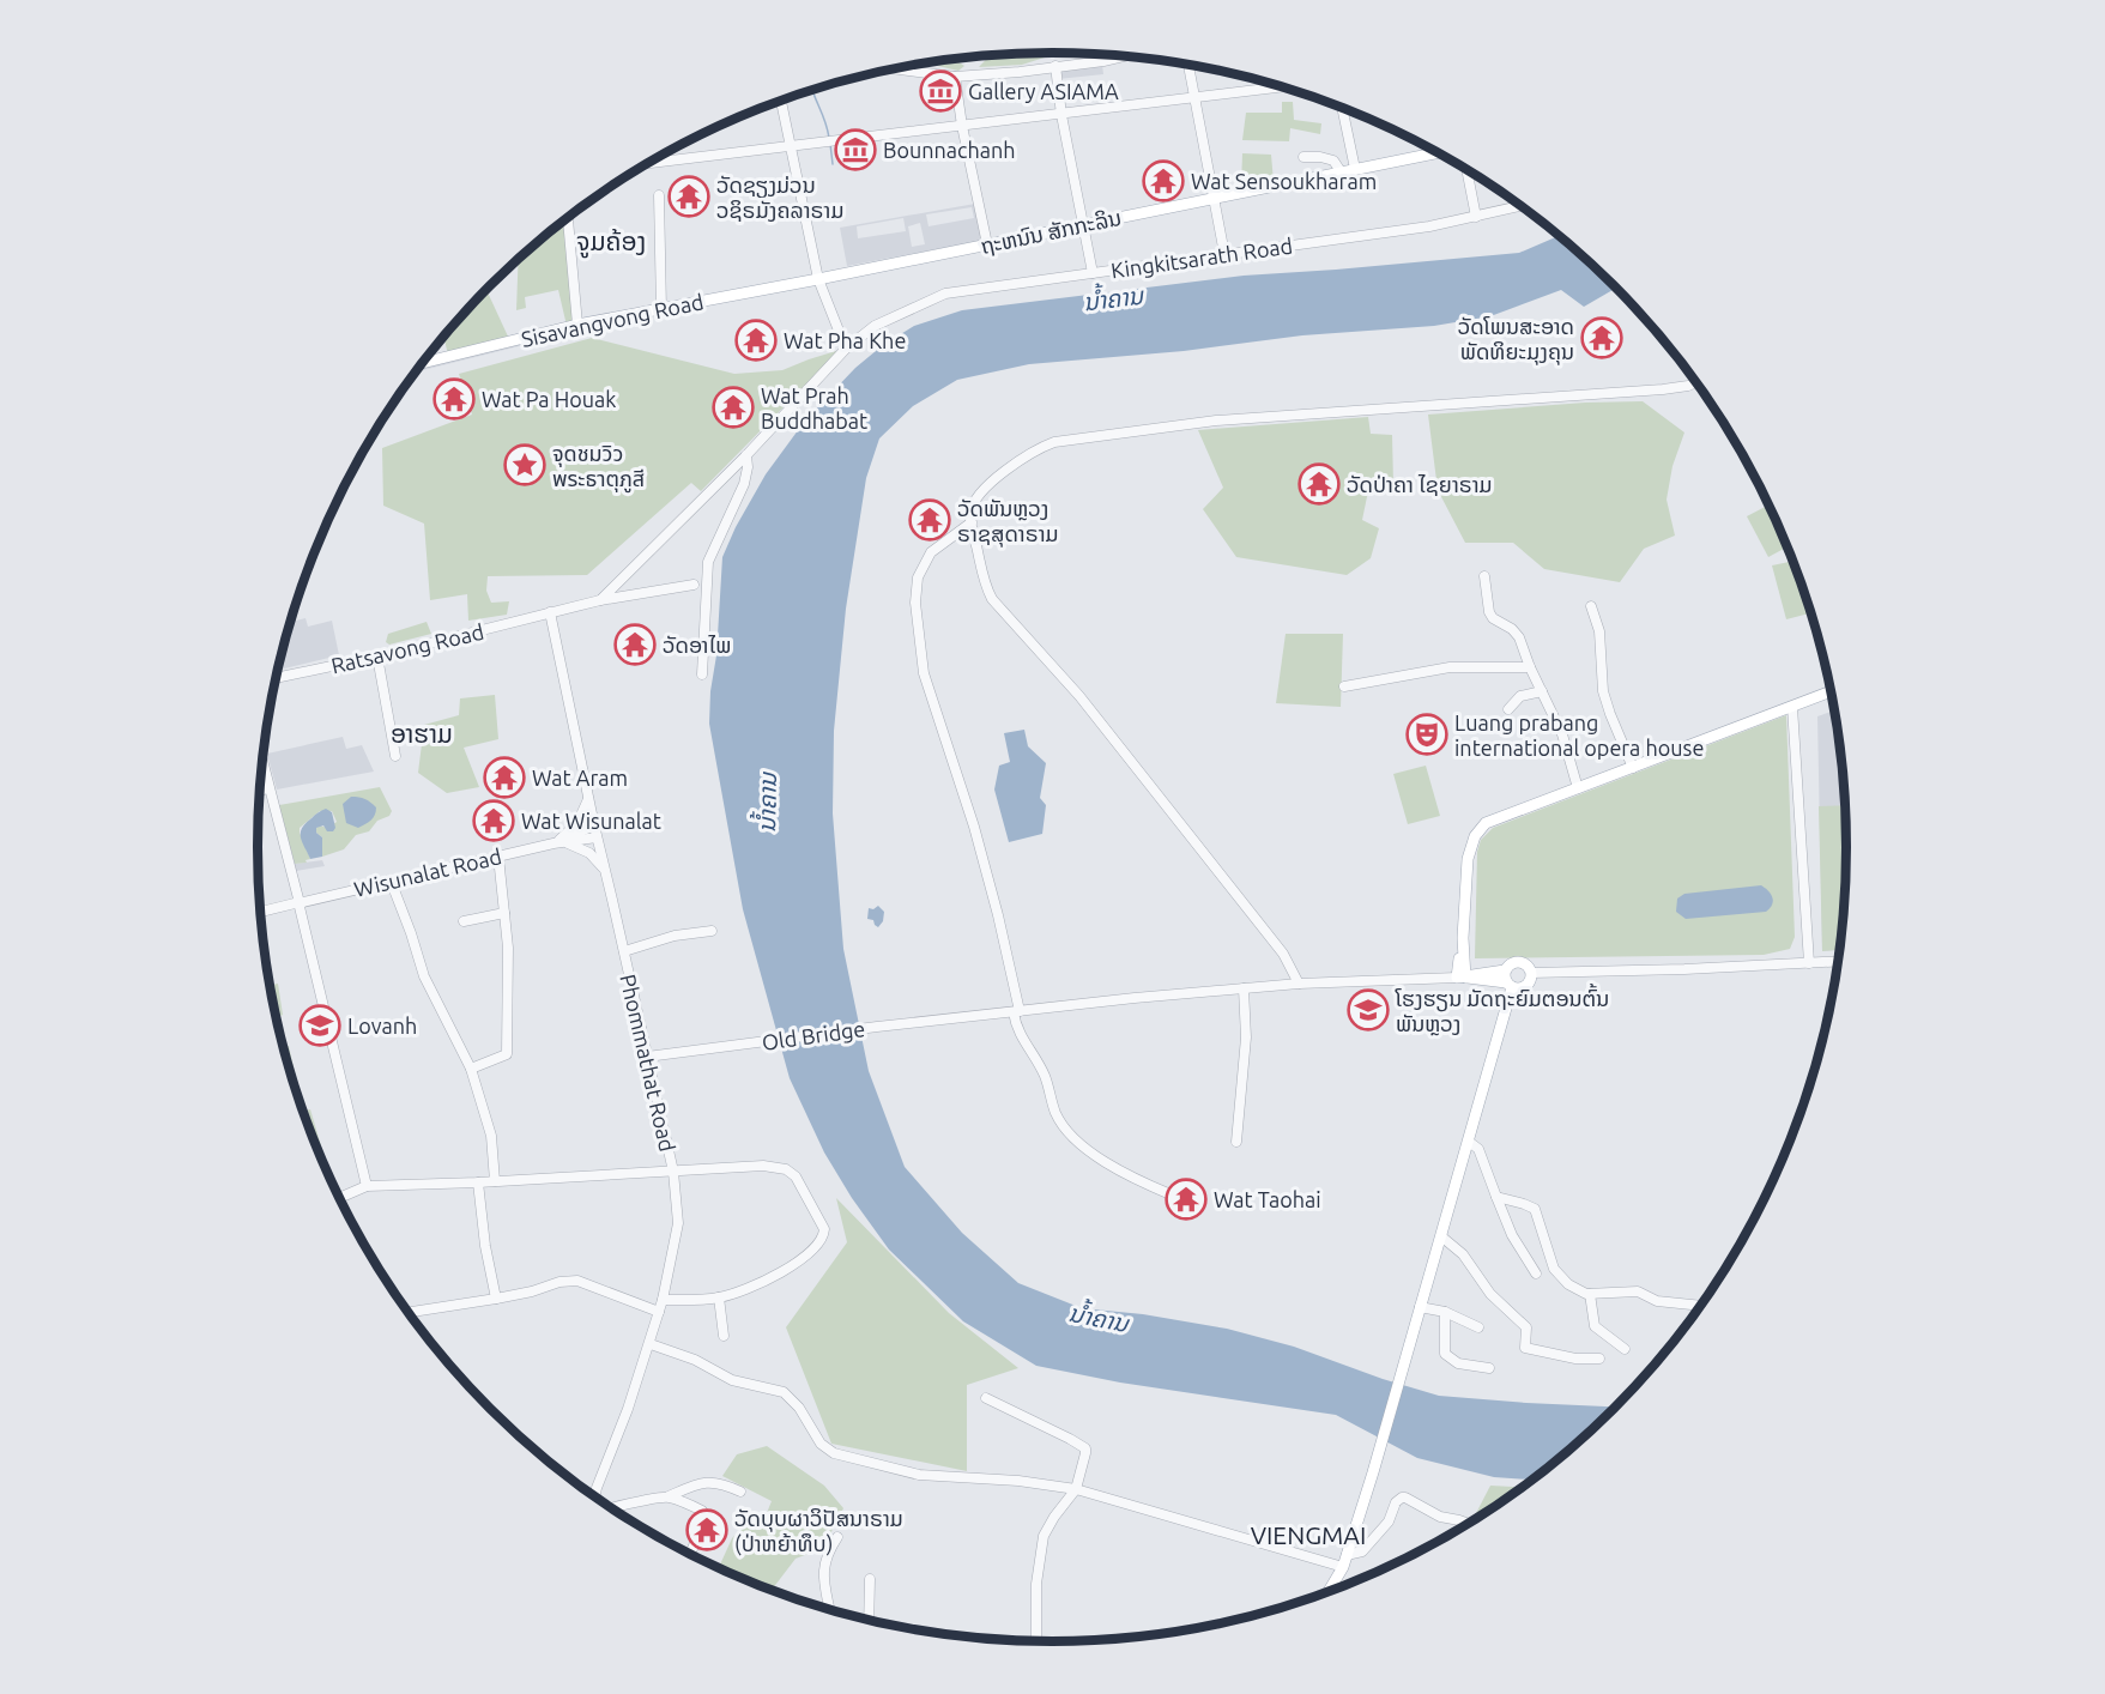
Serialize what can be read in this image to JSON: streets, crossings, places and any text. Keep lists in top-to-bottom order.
{
  "streets": {
    "main road": ["ຖະຫນົນ ສັກກະລິນ", "Sisavangvong Road"],
    "street": [
      "Kingkitsarath Road",
      "Ratsavong Road",
      "Wisunalat Road",
      "Old Bridge",
      "Phommathat Road"
    ]
  },
  "crossings": [
    ["ຖະຫນົນ ສັກກະລິນ", "Sisavangvong Road"],
    ["Kingkitsarath Road", "Ratsavong Road"],
    ["Ratsavong Road", "Phommathat Road"],
    ["Wisunalat Road", "Phommathat Road"],
    ["Old Bridge", "Phommathat Road"]
  ],
  "districts": ["ຈູມຄ້ອງ", "ອາຮາມ", "VIENGMAI"],
  "water": ["ນ້ຳຄານ"],
  "places": {
    "museum": ["Gallery ASIAMA", "Bounnachanh"],
    "temple": [
      "Wat Sensoukharam",
      "ວັດຊຽງມ່ວນ ວຊິຣມັງຄລາຣາມ",
      "ວັດໂພນສະອາດ ພັດທິຍະມຸງຄຸນ",
      "Wat Pha Khe",
      "Wat Pa Houak",
      "Wat Prah Buddhabat",
      "ວັດປ່າຄາ ໄຊຍາຣາມ",
      "ວັດພັນຫຼວງ ຣາຊສຸດາຣາມ",
      "ວັດອາໄພ",
      "Wat Aram",
      "Wat Wisunalat",
      "Wat Taohai",
      "ວັດບຸບຜາວິປັສນາຣາມ (ປ່າຫຍ້າທຶບ)"
    ],
    "place": ["จุดชมวิว พระธาตุภูสี"],
    "theatre": ["Luang prabang international opera house"],
    "school or university": ["ໂຮງຮຽນ ມັດຖະຍົມຕອນຕົ້ນ ພັນຫຼວງ", "Lovanh"]
  }
}
